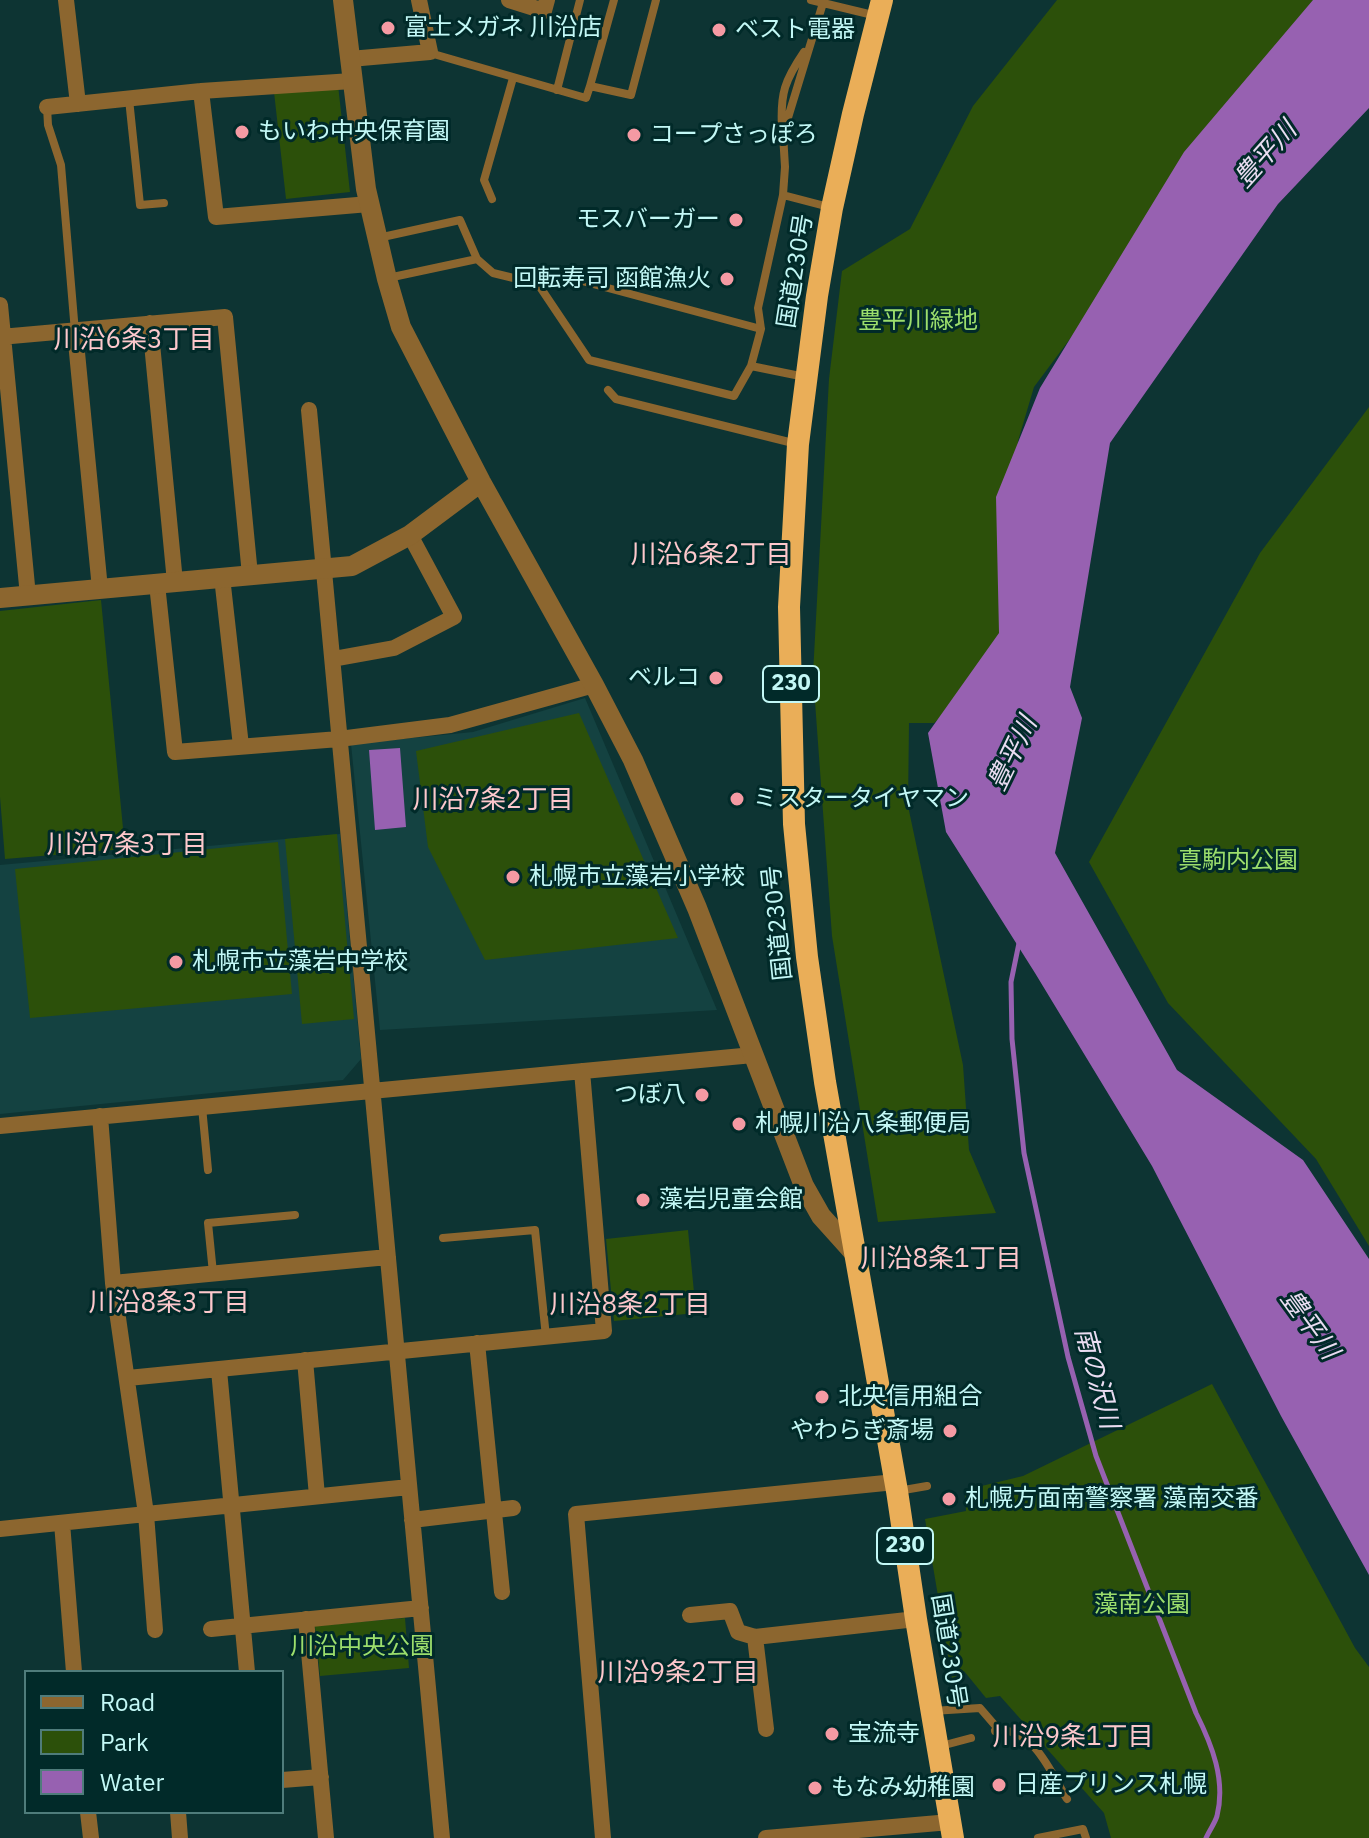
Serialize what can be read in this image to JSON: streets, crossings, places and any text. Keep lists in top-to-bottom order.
{
  "streets": {
    "highway": ["国道230号", "230"]
  },
  "districts": [
    "川沿6条3丁目",
    "川沿6条2丁目",
    "川沿7条2丁目",
    "川沿7条3丁目",
    "川沿8条1丁目",
    "川沿8条3丁目",
    "川沿8条2丁目",
    "川沿9条2丁目",
    "川沿9条1丁目"
  ],
  "water": ["豊平川", "南の沢川"],
  "parks": [
    "豊平川緑地",
    "真駒内公園",
    "藻南公園",
    "川沿中央公園"
  ],
  "places": [
    "富士メガネ 川沿店",
    "ベスト電器",
    "もいわ中央保育園",
    "コープさっぽろ",
    "モスバーガー",
    "回転寿司 函館漁火",
    "ベルコ",
    "ミスタータイヤマン",
    "札幌市立藻岩小学校",
    "札幌市立藻岩中学校",
    "つぼ八",
    "札幌川沿八条郵便局",
    "藻岩児童会館",
    "北央信用組合",
    "やわらぎ斎場",
    "札幌方面南警察署 藻南交番",
    "宝流寺",
    "日産プリンス札幌",
    "もなみ幼稚園"
  ],
  "legend": ["Road", "Park", "Water"]
}
